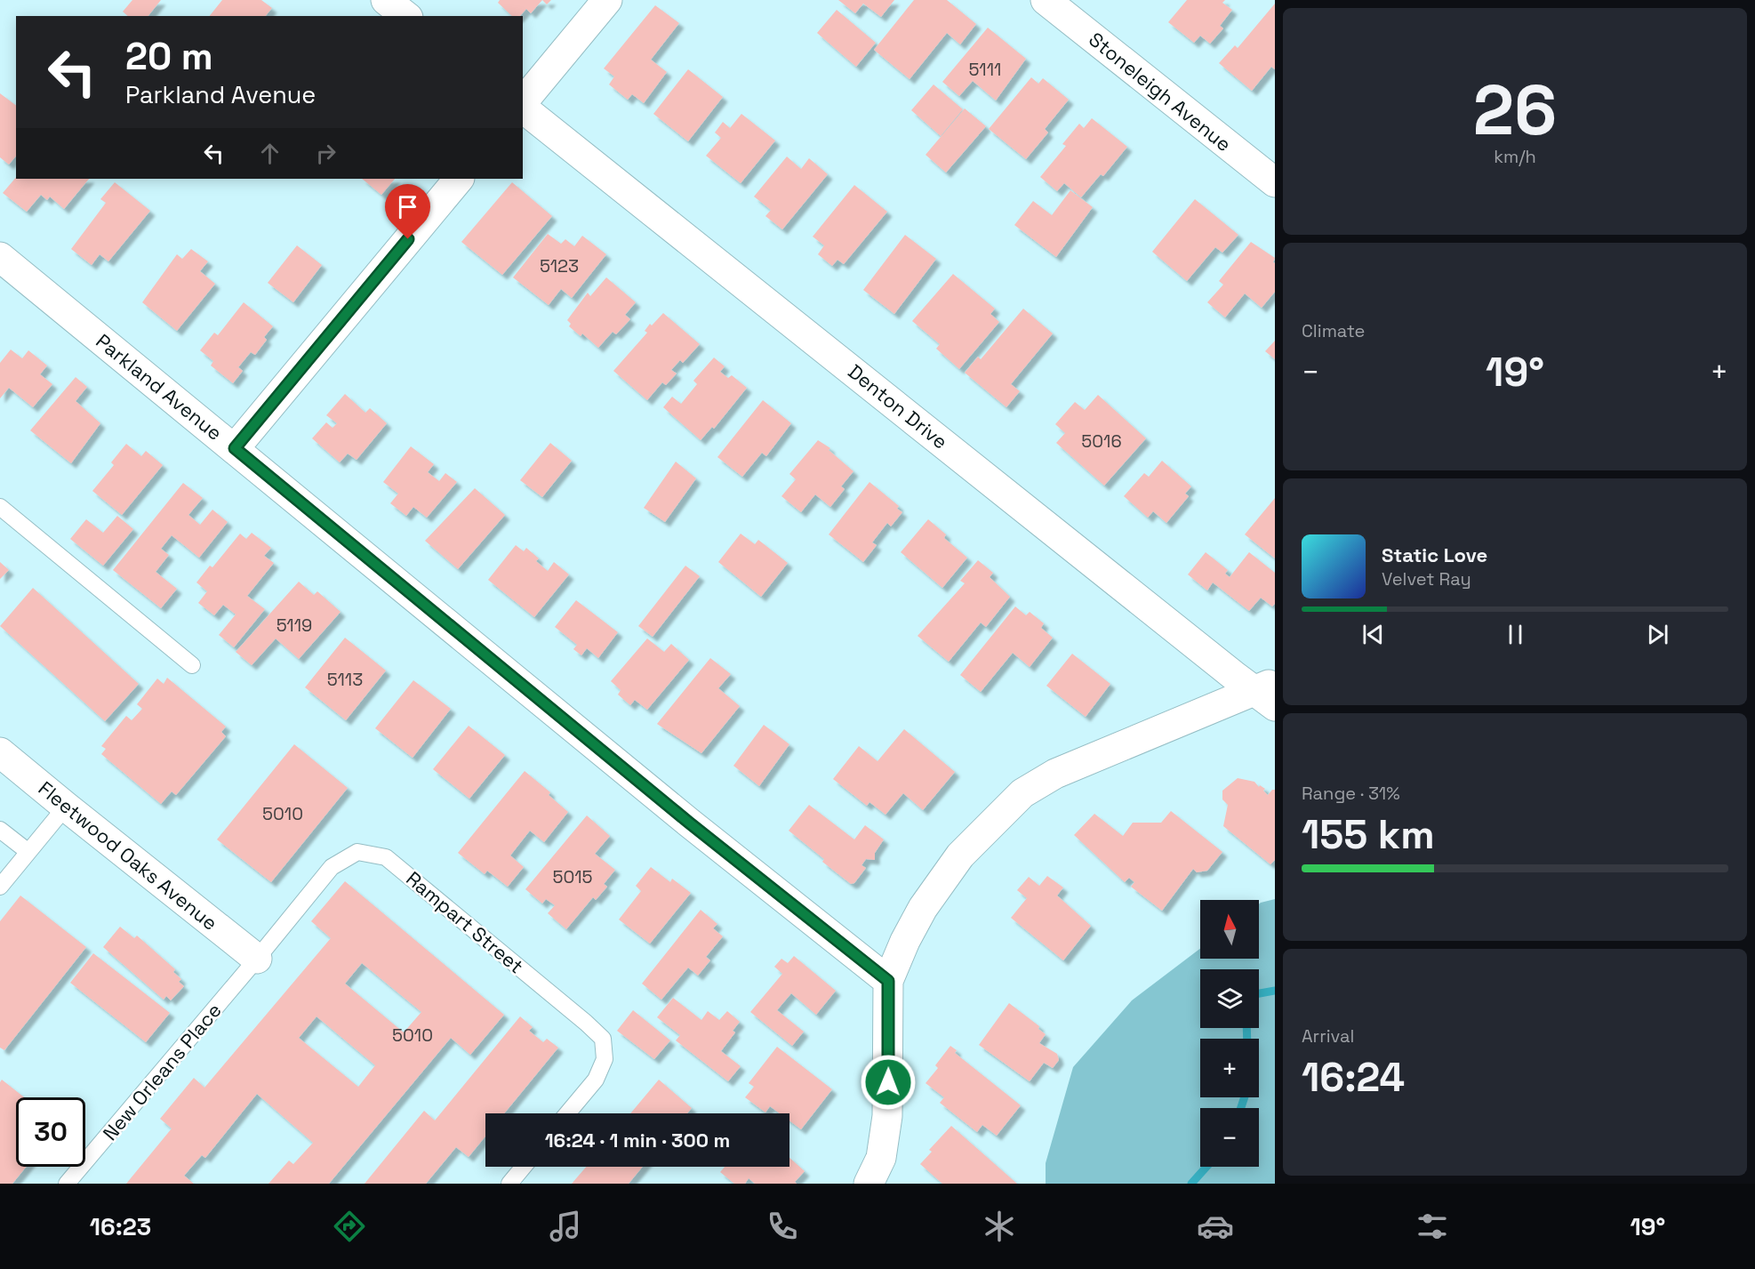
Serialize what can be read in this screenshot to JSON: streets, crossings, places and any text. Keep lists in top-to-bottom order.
{
  "streets": {
    "street": [
      "Stoneleigh Avenue",
      "Parkland Avenue",
      "Denton Drive",
      "Fleetwood Oaks Avenue"
    ],
    "lane": ["Rampart Street", "New Orleans Place"]
  },
  "crossings": [
    ["Fleetwood Oaks Avenue", "Rampart Street"],
    ["Fleetwood Oaks Avenue", "New Orleans Place"],
    ["Rampart Street", "New Orleans Place"]
  ],
  "house_numbers": [
    "5111",
    "5123",
    "5016",
    "5119",
    "5113",
    "5010",
    "5015",
    "5010"
  ],
  "north": "top",
  "page": {
    "tile": [
      ["26", "km/h"],
      "Climate",
      ["Range · 31%", "155 km"],
      ["Arrival", "16:24"]
    ],
    "turn": ["20 m", "Parkland Avenue"],
    "heat": ["−", "19°", "+"],
    "song": ["Static Love", "Velvet Ray"],
    "map_buttons": ["+", "−"],
    "limit": "30",
    "trip": "16:24 · 1 min · 300 m",
    "tabs": ["16:23", "19°"]
  }
}
